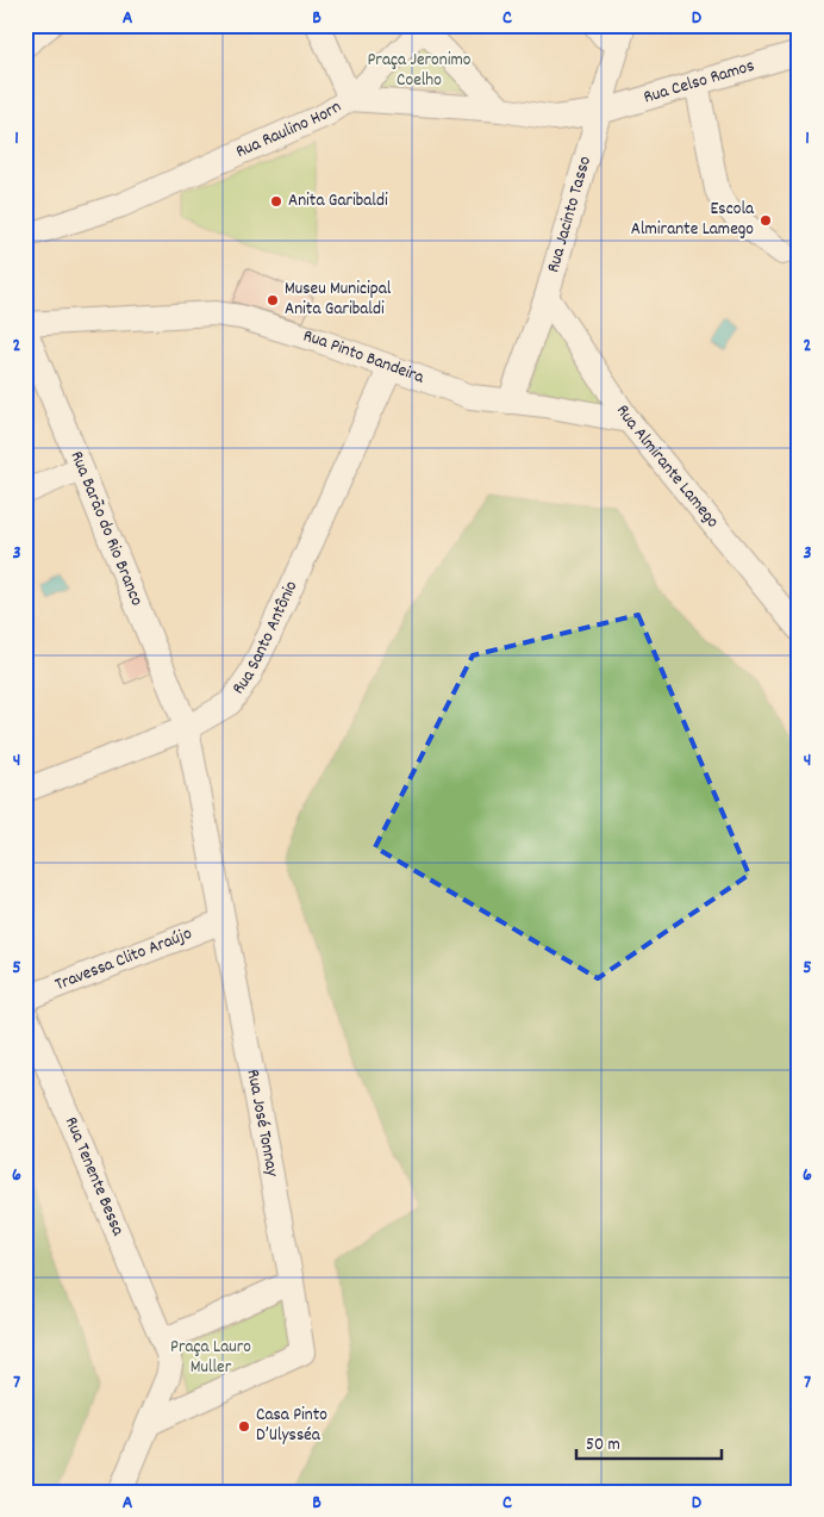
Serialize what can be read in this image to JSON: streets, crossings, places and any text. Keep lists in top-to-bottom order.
{
  "streets": {
    "street": [
      "Rua Celso Ramos",
      "Rua Raulino Horn",
      "Rua Jacinto Tasso",
      "Rua Pinto Bandeira",
      "Rua Almirante Lamego",
      "Rua Barão do Rio Branco",
      "Rua Santo Antônio",
      "Travessa Clito Araújo",
      "Rua José Tonnay",
      "Rua Tenente Bessa"
    ]
  },
  "crossings": [
    ["Rua Celso Ramos", "Rua Raulino Horn"],
    ["Rua Celso Ramos", "Rua Jacinto Tasso"],
    ["Rua Raulino Horn", "Rua Jacinto Tasso"],
    ["Rua Jacinto Tasso", "Rua Pinto Bandeira"],
    ["Rua Jacinto Tasso", "Rua Almirante Lamego"],
    ["Rua Pinto Bandeira", "Rua Almirante Lamego"],
    ["Rua Pinto Bandeira", "Rua Santo Antônio"],
    ["Rua Barão do Rio Branco", "Rua Santo Antônio"],
    ["Rua Barão do Rio Branco", "Rua José Tonnay"],
    ["Rua Santo Antônio", "Rua José Tonnay"],
    ["Travessa Clito Araújo", "Rua José Tonnay"],
    ["Rua José Tonnay", "Rua Tenente Bessa"]
  ],
  "parks": ["Praça Jeronimo Coelho", "Praça Lauro Muller"],
  "places": [
    "Anita Garibaldi",
    "Escola Almirante Lamego",
    "Museu Municipal Anita Garibaldi",
    "Casa Pinto D’Ulysséa"
  ],
  "scale_bar": "50 m",
  "grid": {
    "columns": [
      "A",
      "B",
      "C",
      "D"
    ],
    "rows": [
      "1",
      "2",
      "3",
      "4",
      "5",
      "6",
      "7"
    ]
  }
}
